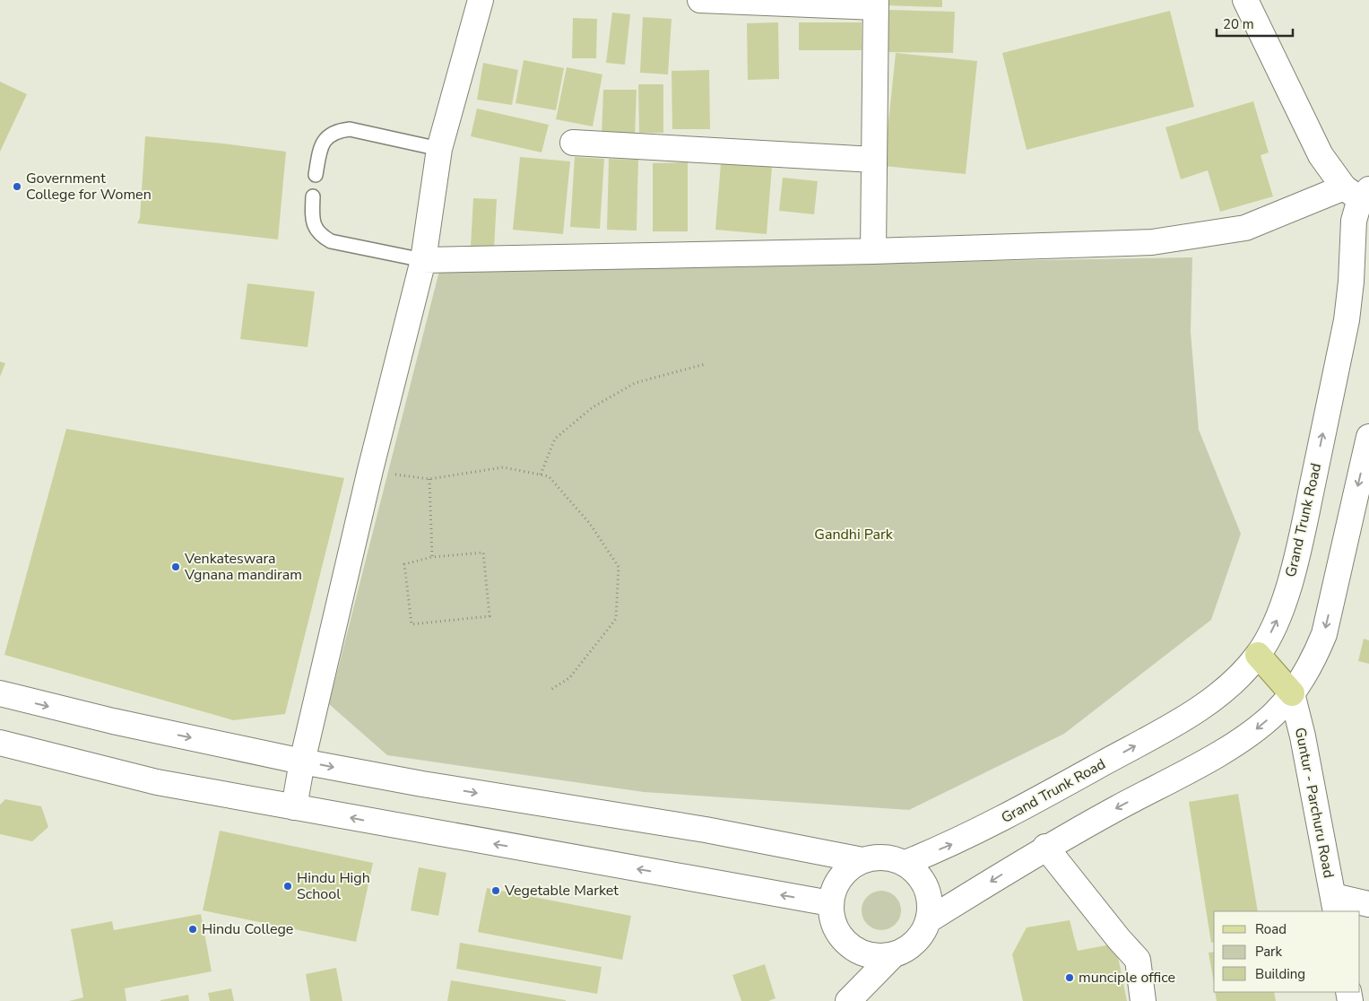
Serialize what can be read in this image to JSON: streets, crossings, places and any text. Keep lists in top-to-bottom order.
{
  "streets": {
    "main road": ["Grand Trunk Road", "Guntur - Parchuru Road"]
  },
  "parks": ["Gandhi Park"],
  "places": [
    "Government College for Women",
    "Venkateswara Vgnana mandiram",
    "Hindu High School",
    "Vegetable Market",
    "Hindu College",
    "munciple office"
  ],
  "legend": ["Road", "Park", "Building"],
  "scale_bar": "20 m"
}
